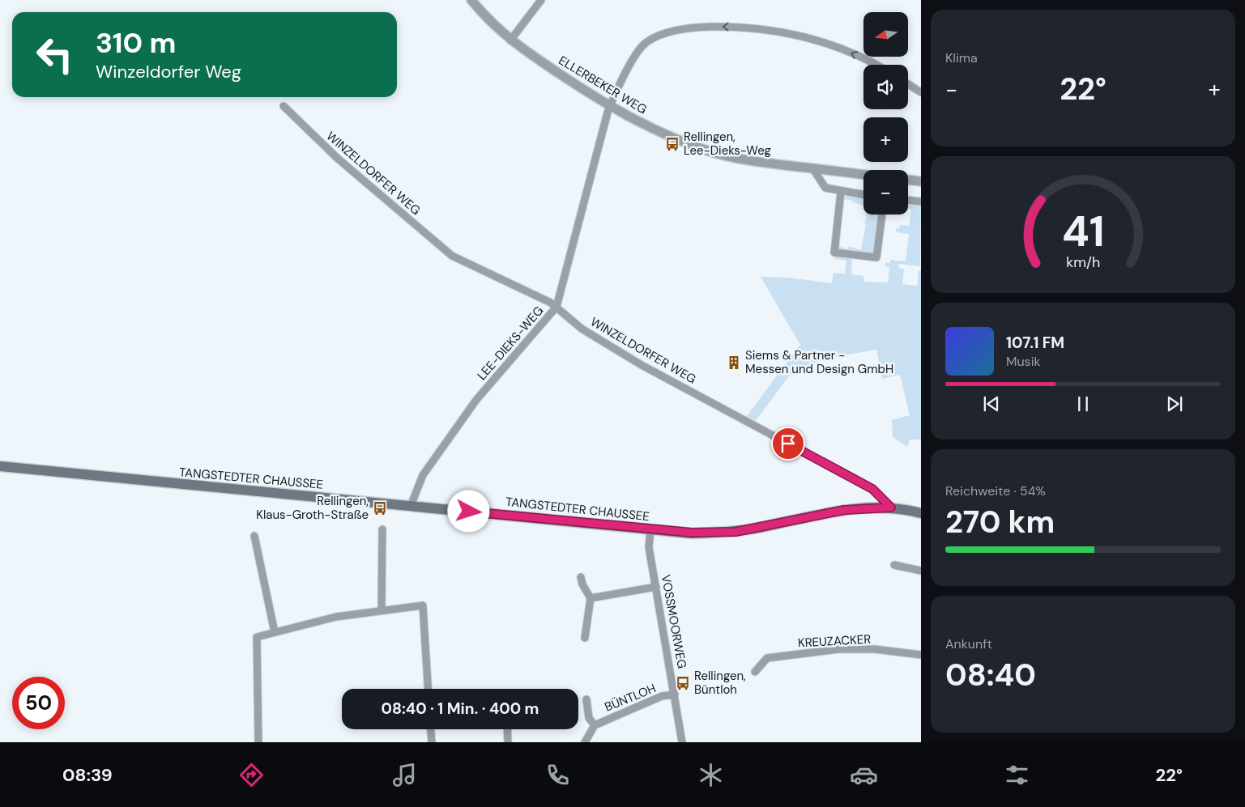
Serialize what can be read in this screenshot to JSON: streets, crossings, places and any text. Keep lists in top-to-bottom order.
{
  "streets": {
    "main road": ["TANGSTEDTER CHAUSSEE"],
    "street": [
      "ELLERBEKER WEG",
      "WINZELDORFER WEG",
      "LEE-DIEKS-WEG",
      "VOSSMOORWEG",
      "KREUZACKER",
      "BÜNTLOH"
    ]
  },
  "crossings": [
    ["ELLERBEKER WEG", "LEE-DIEKS-WEG"],
    ["WINZELDORFER WEG", "LEE-DIEKS-WEG"],
    ["WINZELDORFER WEG", "TANGSTEDTER CHAUSSEE"],
    ["LEE-DIEKS-WEG", "TANGSTEDTER CHAUSSEE"],
    ["TANGSTEDTER CHAUSSEE", "VOSSMOORWEG"],
    ["VOSSMOORWEG", "BÜNTLOH"]
  ],
  "places": {
    "bus stop": ["Rellingen, Lee-Dieks-Weg", "Rellingen, Klaus-Groth-Straße", "Rellingen, Büntloh"],
    "building": ["Siems & Partner - Messen und Design GmbH"]
  },
  "north": "left",
  "page": {
    "tile": [
      "Klima",
      ["Reichweite · 54%", "270 km"],
      ["Ankunft", "08:40"]
    ],
    "map_buttons": ["+", "−"],
    "turn": ["310 m", "Winzeldorfer Weg"],
    "heat": ["−", "22°", "+"],
    "song": ["107.1 FM", "Musik"],
    "limit": "50",
    "trip": "08:40 · 1 Min. · 400 m",
    "tabs": ["08:39", "22°"],
    "gauge": ["41", "km/h"]
  }
}
